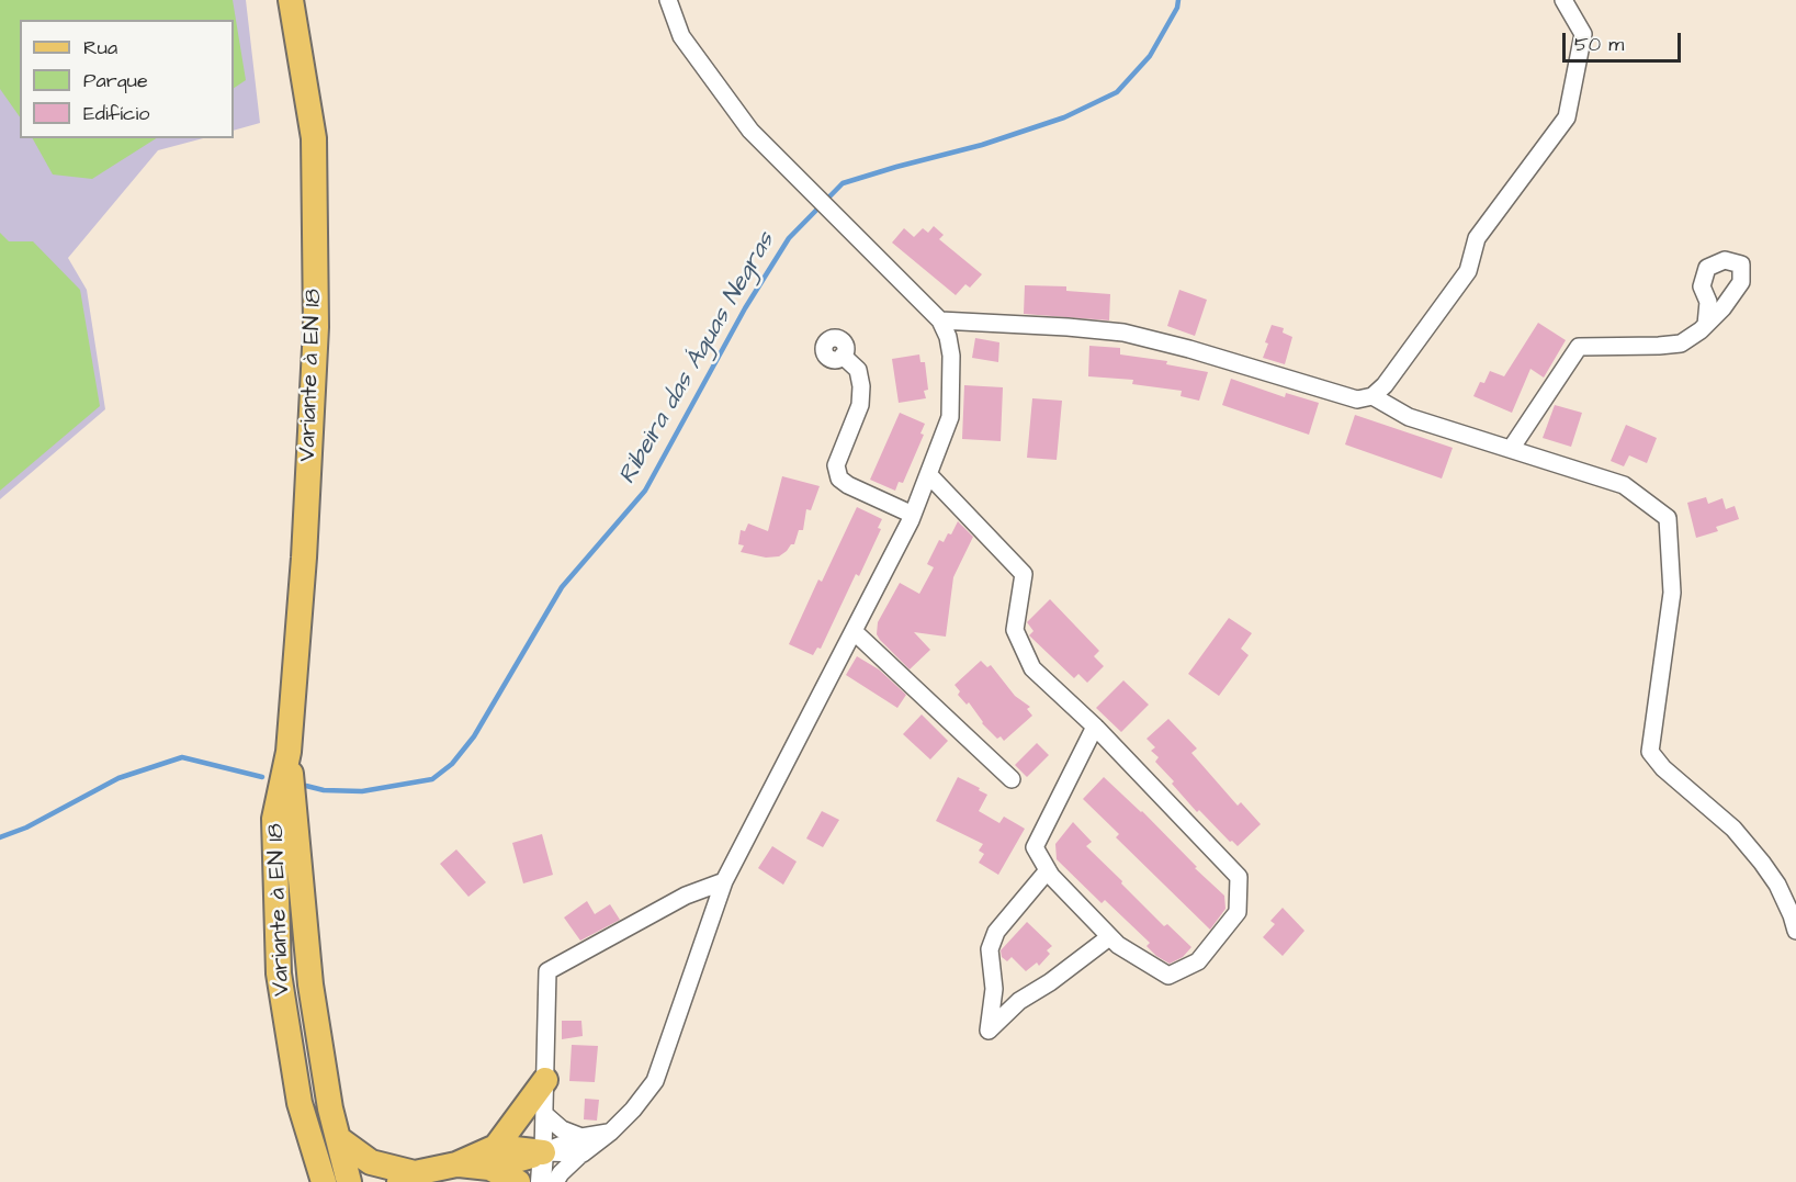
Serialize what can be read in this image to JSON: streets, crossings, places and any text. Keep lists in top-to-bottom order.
{
  "streets": {
    "main road": ["Variante à EN 18"]
  },
  "water": ["Ribeira das Águas Negras"],
  "legend": ["Rua", "Parque", "Edifício"],
  "scale_bar": "50 m"
}
